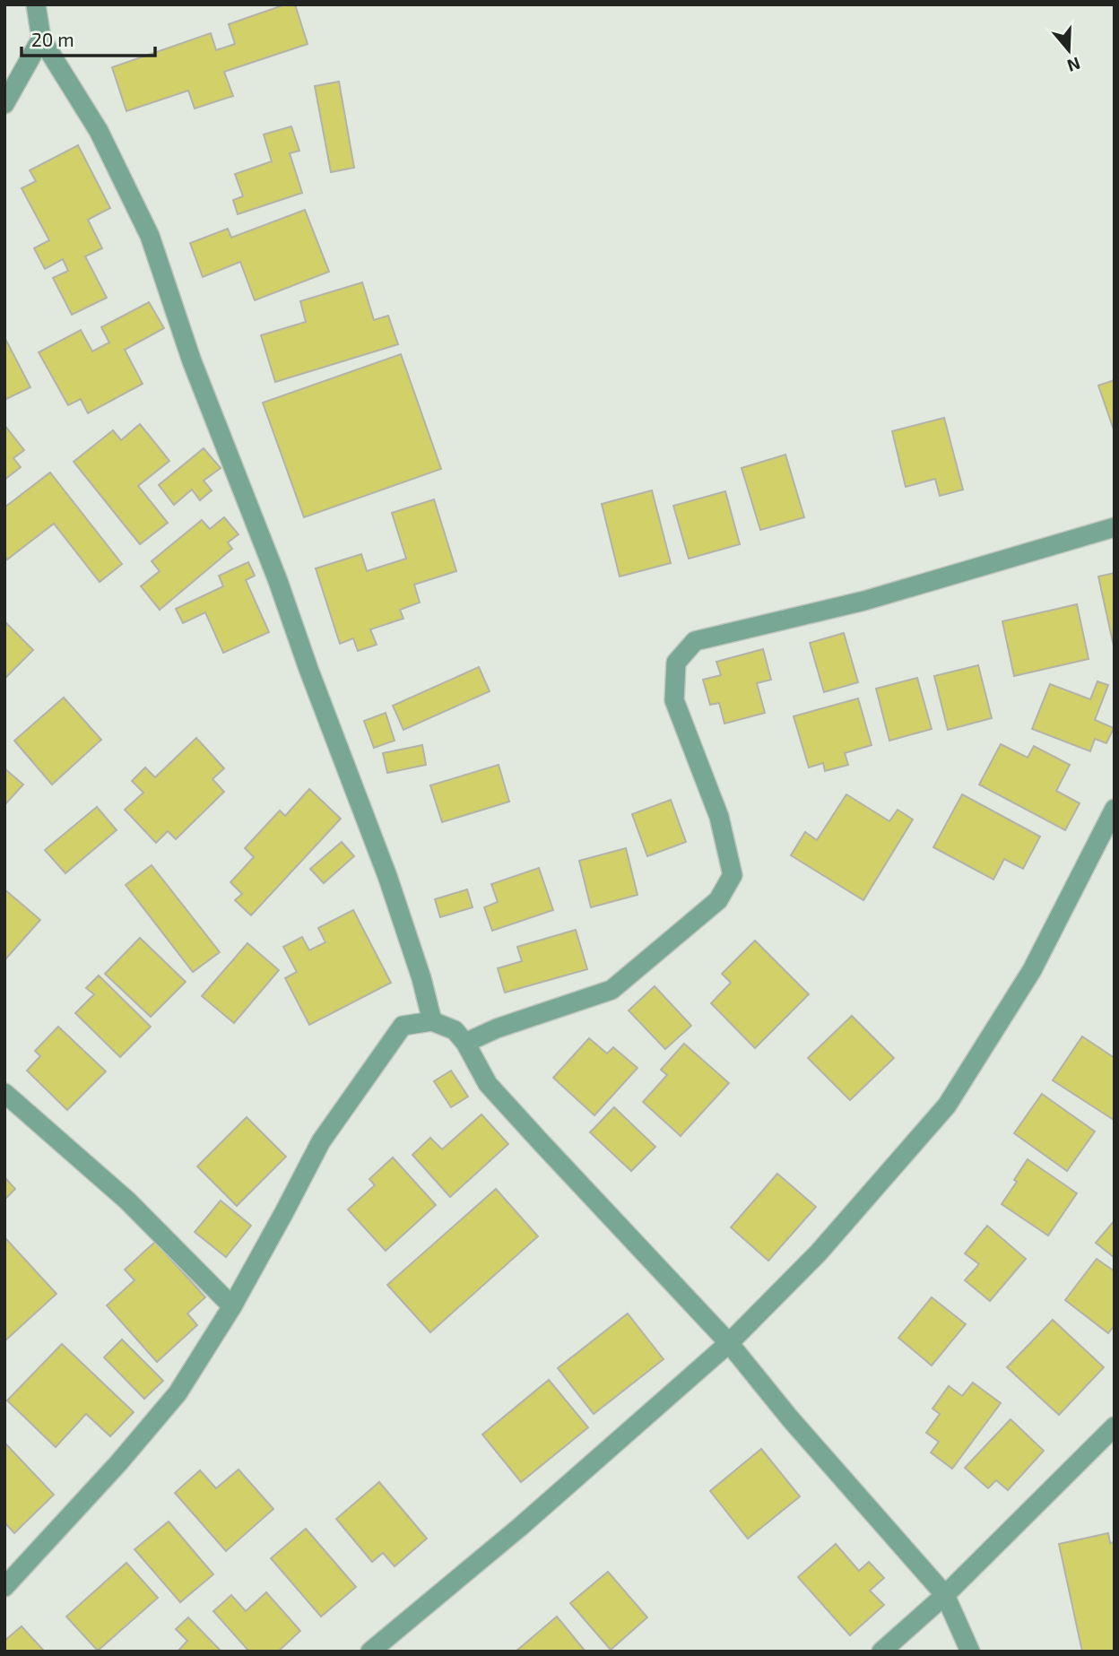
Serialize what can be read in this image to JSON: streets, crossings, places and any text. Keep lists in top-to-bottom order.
{
  "scale_bar": "20 m",
  "north": "bottom"
}
